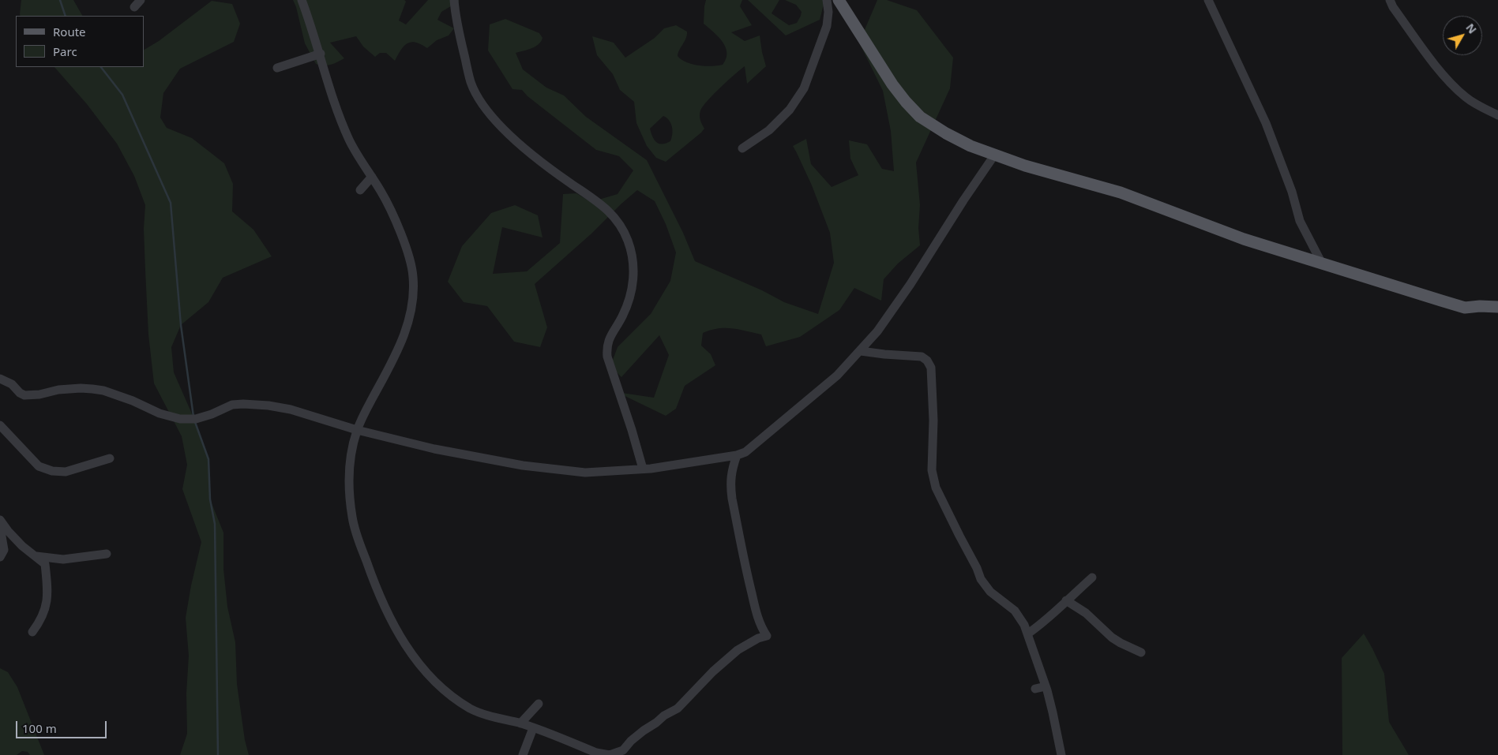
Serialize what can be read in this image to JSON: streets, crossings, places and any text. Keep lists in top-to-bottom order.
{
  "legend": ["Route", "Parc"],
  "scale_bar": "100 m",
  "north": "top right"
}
